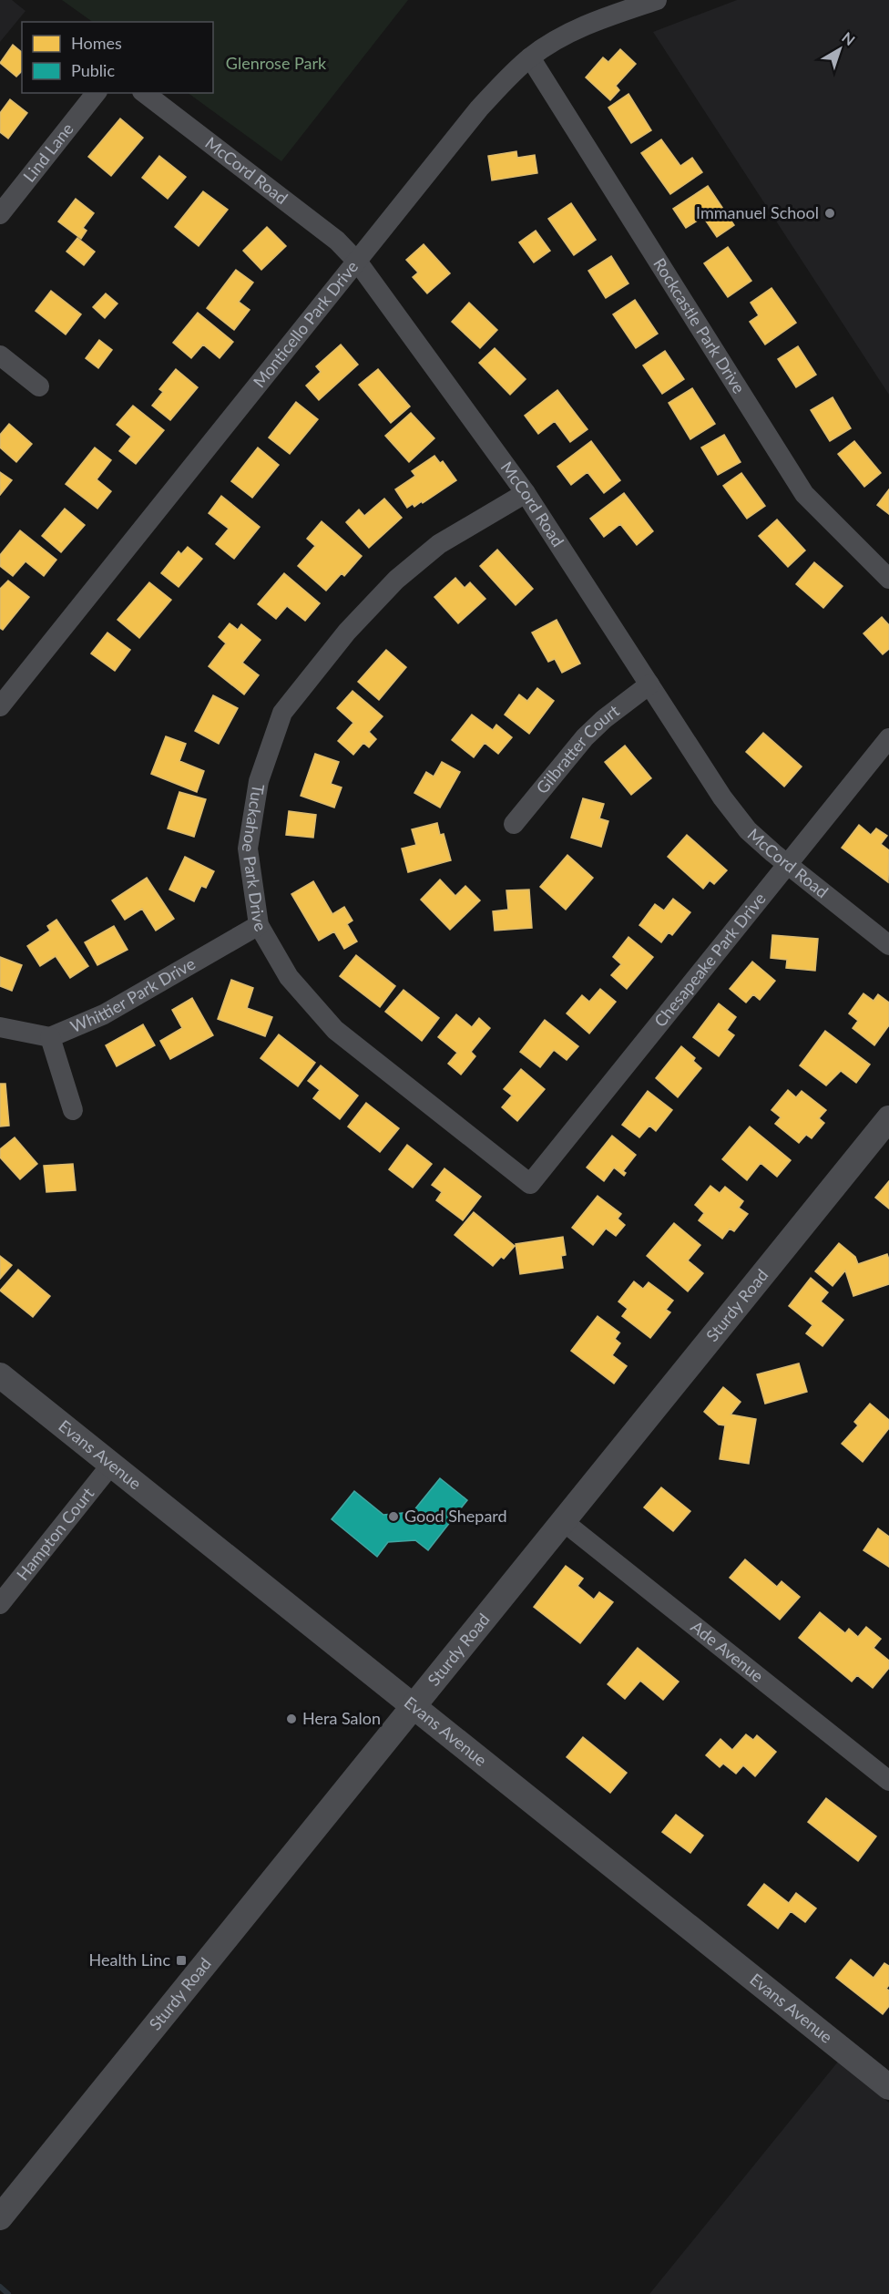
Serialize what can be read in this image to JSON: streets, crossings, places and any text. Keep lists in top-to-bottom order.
{
  "streets": {
    "street": [
      "Lind Lane",
      "McCord Road",
      "Monticello Park Drive",
      "Rockcastle Park Drive",
      "Gilbratter Court",
      "Tuckahoe Park Drive",
      "Chesapeake Park Drive",
      "Whittier Park Drive",
      "Sturdy Road",
      "Evans Avenue",
      "Hampton Court",
      "Ade Avenue"
    ]
  },
  "crossings": [
    ["McCord Road", "Monticello Park Drive"],
    ["McCord Road", "Gilbratter Court"],
    ["McCord Road", "Tuckahoe Park Drive"],
    ["McCord Road", "Chesapeake Park Drive"],
    ["Monticello Park Drive", "Rockcastle Park Drive"],
    ["Tuckahoe Park Drive", "Chesapeake Park Drive"],
    ["Tuckahoe Park Drive", "Whittier Park Drive"],
    ["Sturdy Road", "Evans Avenue"],
    ["Sturdy Road", "Ade Avenue"],
    ["Evans Avenue", "Hampton Court"]
  ],
  "parks": ["Glenrose Park"],
  "places": {
    "other": ["Immanuel School", "Good Shepard", "Hera Salon"],
    "transit": ["Health Linc"]
  },
  "legend": ["Homes", "Public"],
  "north": "top right"
}
